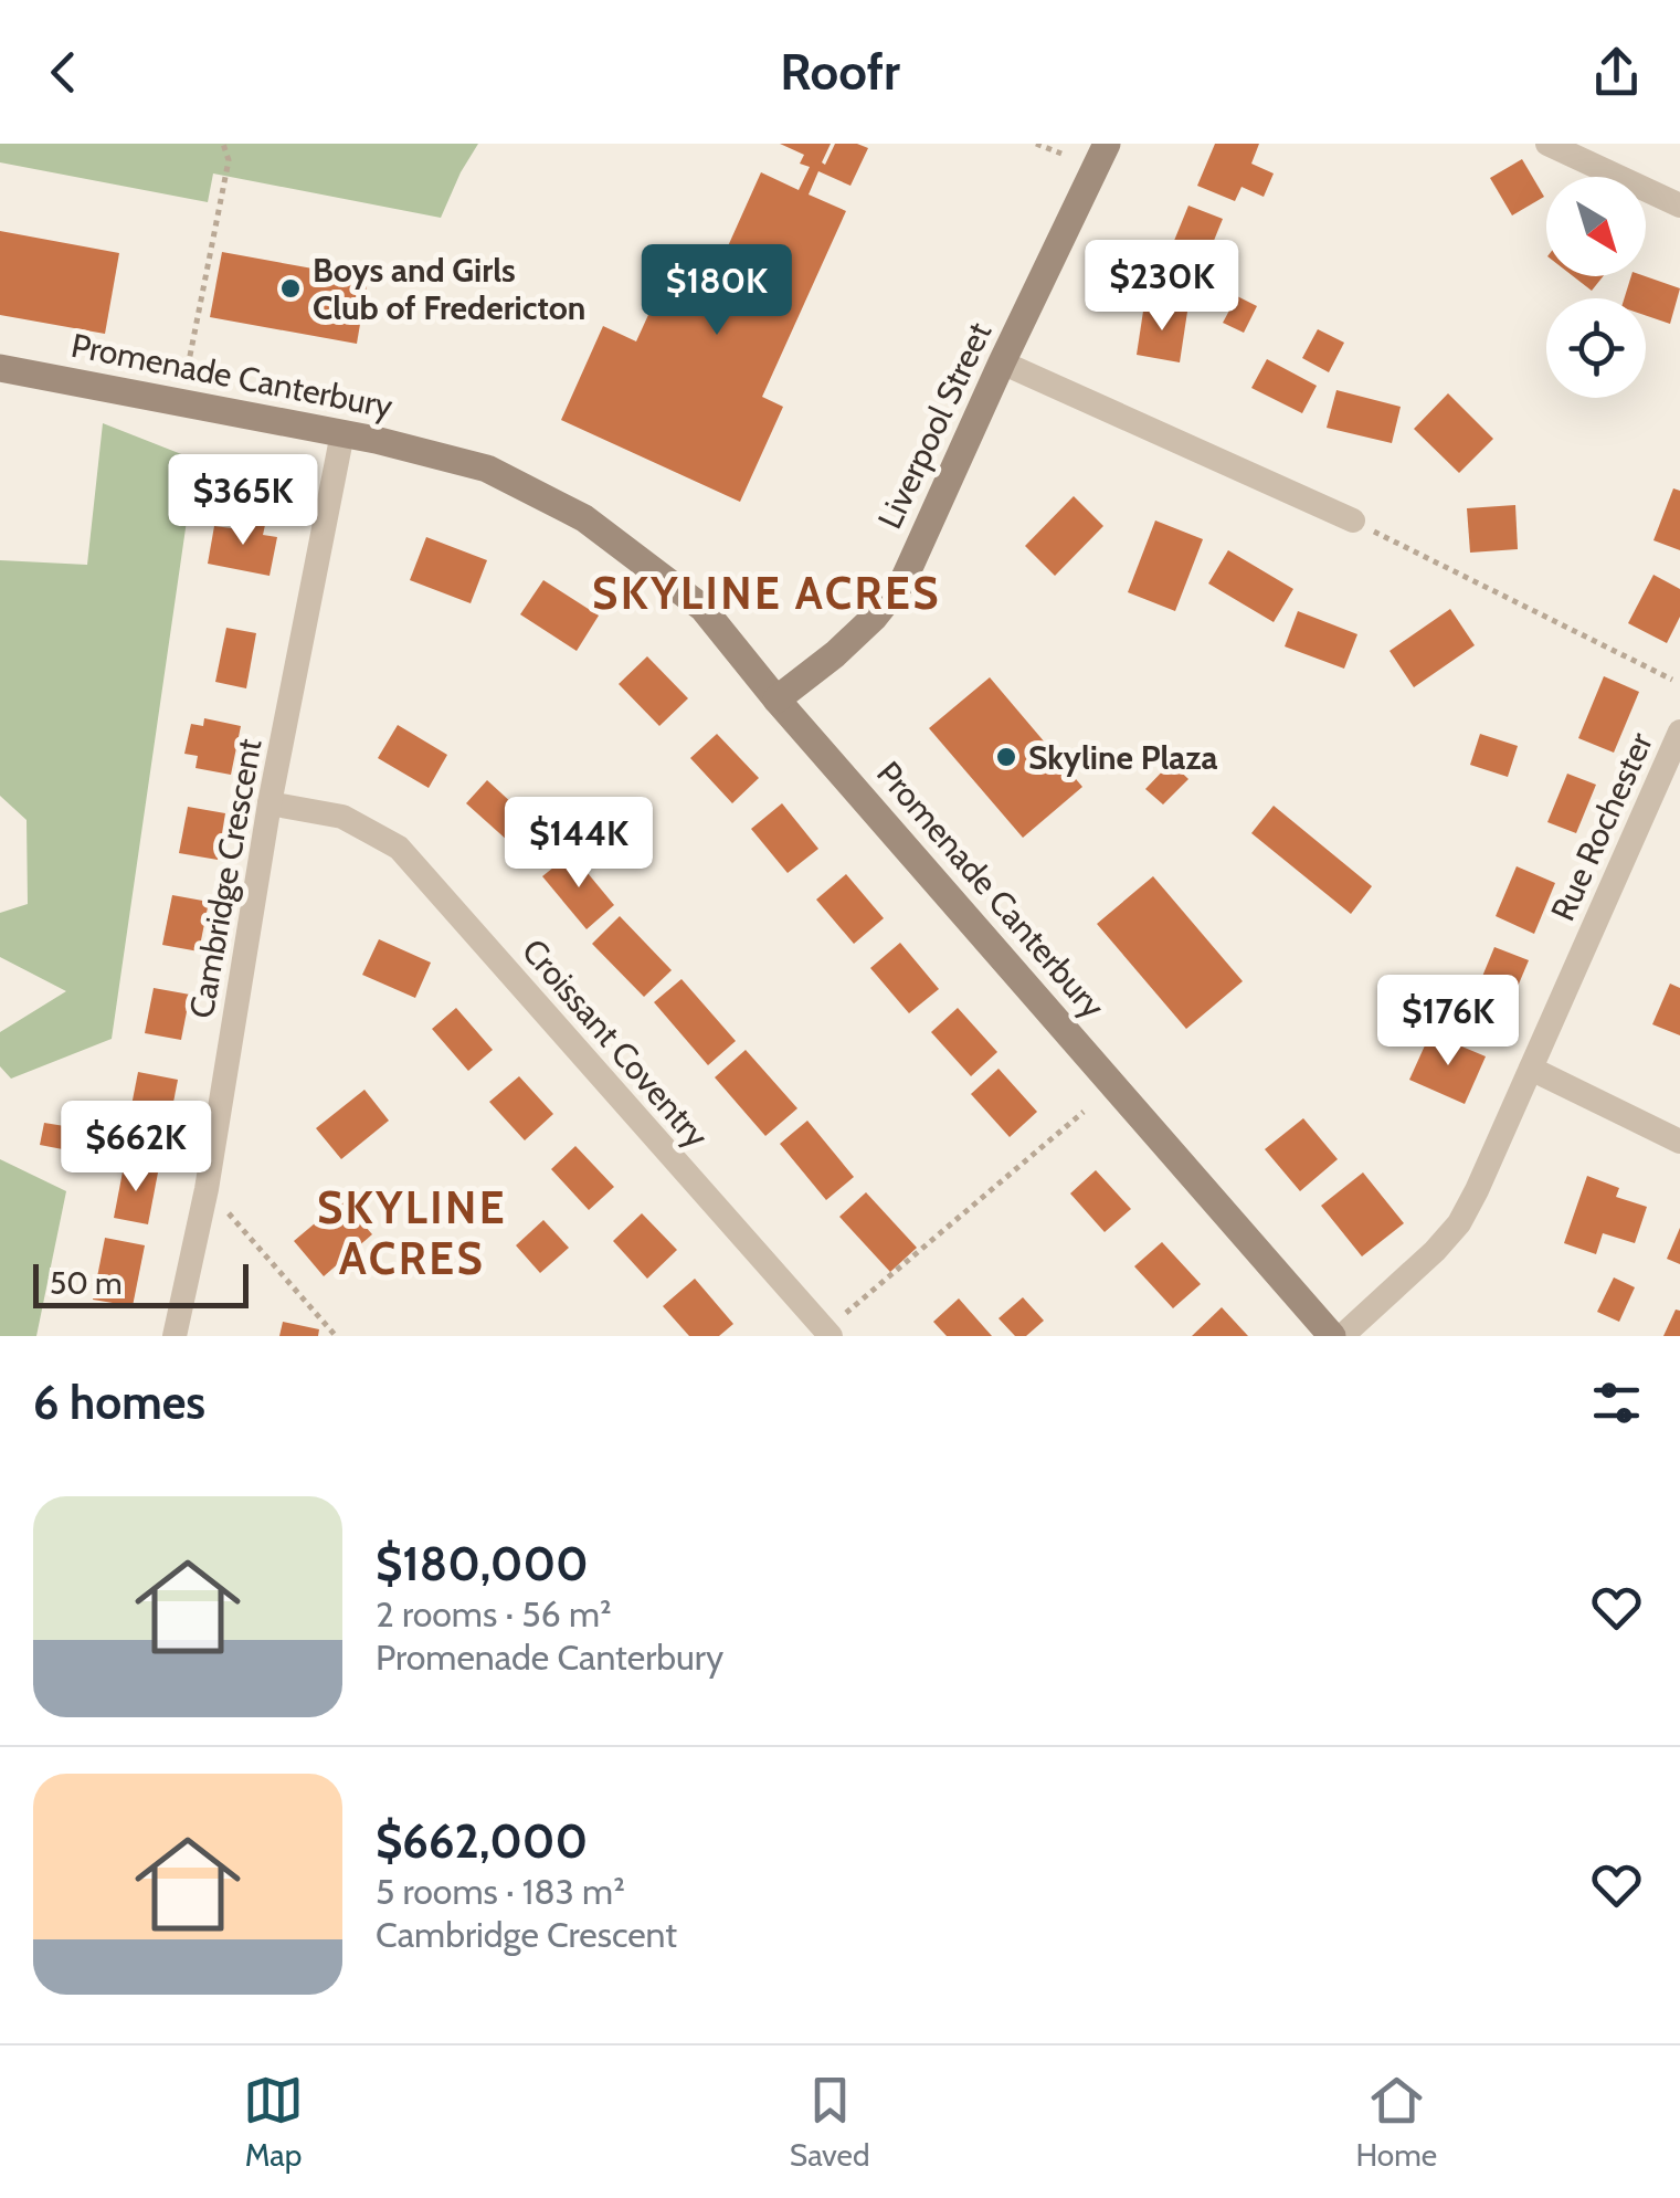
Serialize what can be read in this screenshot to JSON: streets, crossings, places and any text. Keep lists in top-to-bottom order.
{
  "streets": {
    "street": [
      "Promenade Canterbury",
      "Liverpool Street",
      "Rue Rochester",
      "Cambridge Crescent",
      "Croissant Coventry"
    ]
  },
  "crossings": [
    ["Promenade Canterbury", "Liverpool Street"],
    ["Promenade Canterbury", "Cambridge Crescent"],
    ["Cambridge Crescent", "Croissant Coventry"]
  ],
  "districts": ["SKYLINE ACRES", "SKYLINE ACRES"],
  "places": ["Boys and Girls Club of Fredericton", "Skyline Plaza"],
  "scale_bar": "50 m",
  "north": "bottom right",
  "page": {
    "header": "Roofr",
    "price": [
      "$230K",
      "$180K",
      "$365K",
      "$144K",
      "$176K",
      "$662K"
    ],
    "scale": "50 m",
    "heading": "6 homes",
    "list": [
      {
        "name": "$180,000",
        "note": "2 rooms · 56 m² · Promenade Canterbury"
      },
      {
        "name": "$662,000",
        "note": "5 rooms · 183 m² · Cambridge Crescent"
      }
    ],
    "tabs": ["Map", "Saved", "Home"]
  }
}
